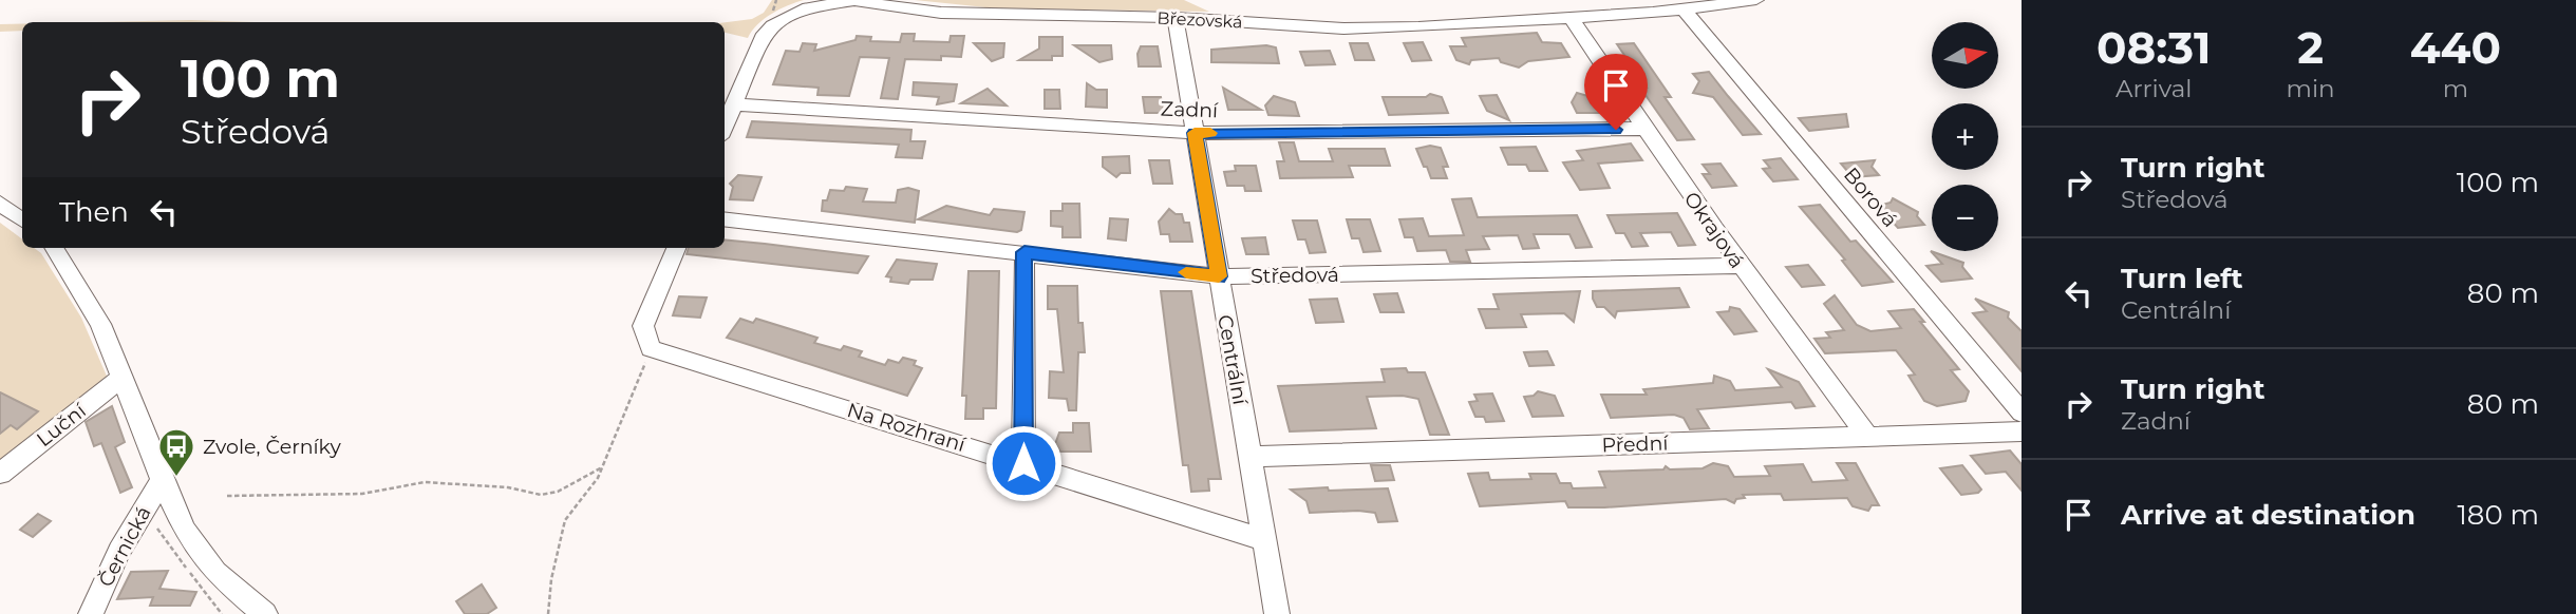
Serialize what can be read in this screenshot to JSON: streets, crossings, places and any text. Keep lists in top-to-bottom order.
{
  "streets": {
    "street": [
      "Březovská",
      "Zadní",
      "Borová",
      "Okrajová",
      "Středová",
      "Centrální",
      "Luční",
      "Na Rozhraní",
      "Přední",
      "Černická"
    ]
  },
  "crossings": [
    ["Březovská", "Zadní"],
    ["Březovská", "Borová"],
    ["Březovská", "Okrajová"],
    ["Březovská", "Centrální"],
    ["Zadní", "Okrajová"],
    ["Zadní", "Centrální"],
    ["Okrajová", "Středová"],
    ["Okrajová", "Přední"],
    ["Středová", "Centrální"],
    ["Centrální", "Na Rozhraní"],
    ["Centrální", "Přední"]
  ],
  "places": {
    "bus stop": ["Zvole, Černíky"]
  },
  "north": "right",
  "page": {
    "eta": [
      "08:31",
      "Arrival",
      "2",
      "min",
      "440",
      "m"
    ],
    "map_buttons": ["+", "−"],
    "turn": ["100 m", "Středová"],
    "list": [
      {
        "name": "Turn right",
        "note": "Středová",
        "value": "100 m"
      },
      {
        "name": "Turn left",
        "note": "Centrální",
        "value": "80 m"
      },
      {
        "name": "Turn right",
        "note": "Zadní",
        "value": "80 m"
      },
      {
        "name": "Arrive at destination",
        "value": "180 m"
      }
    ],
    "then": "Then"
  }
}
